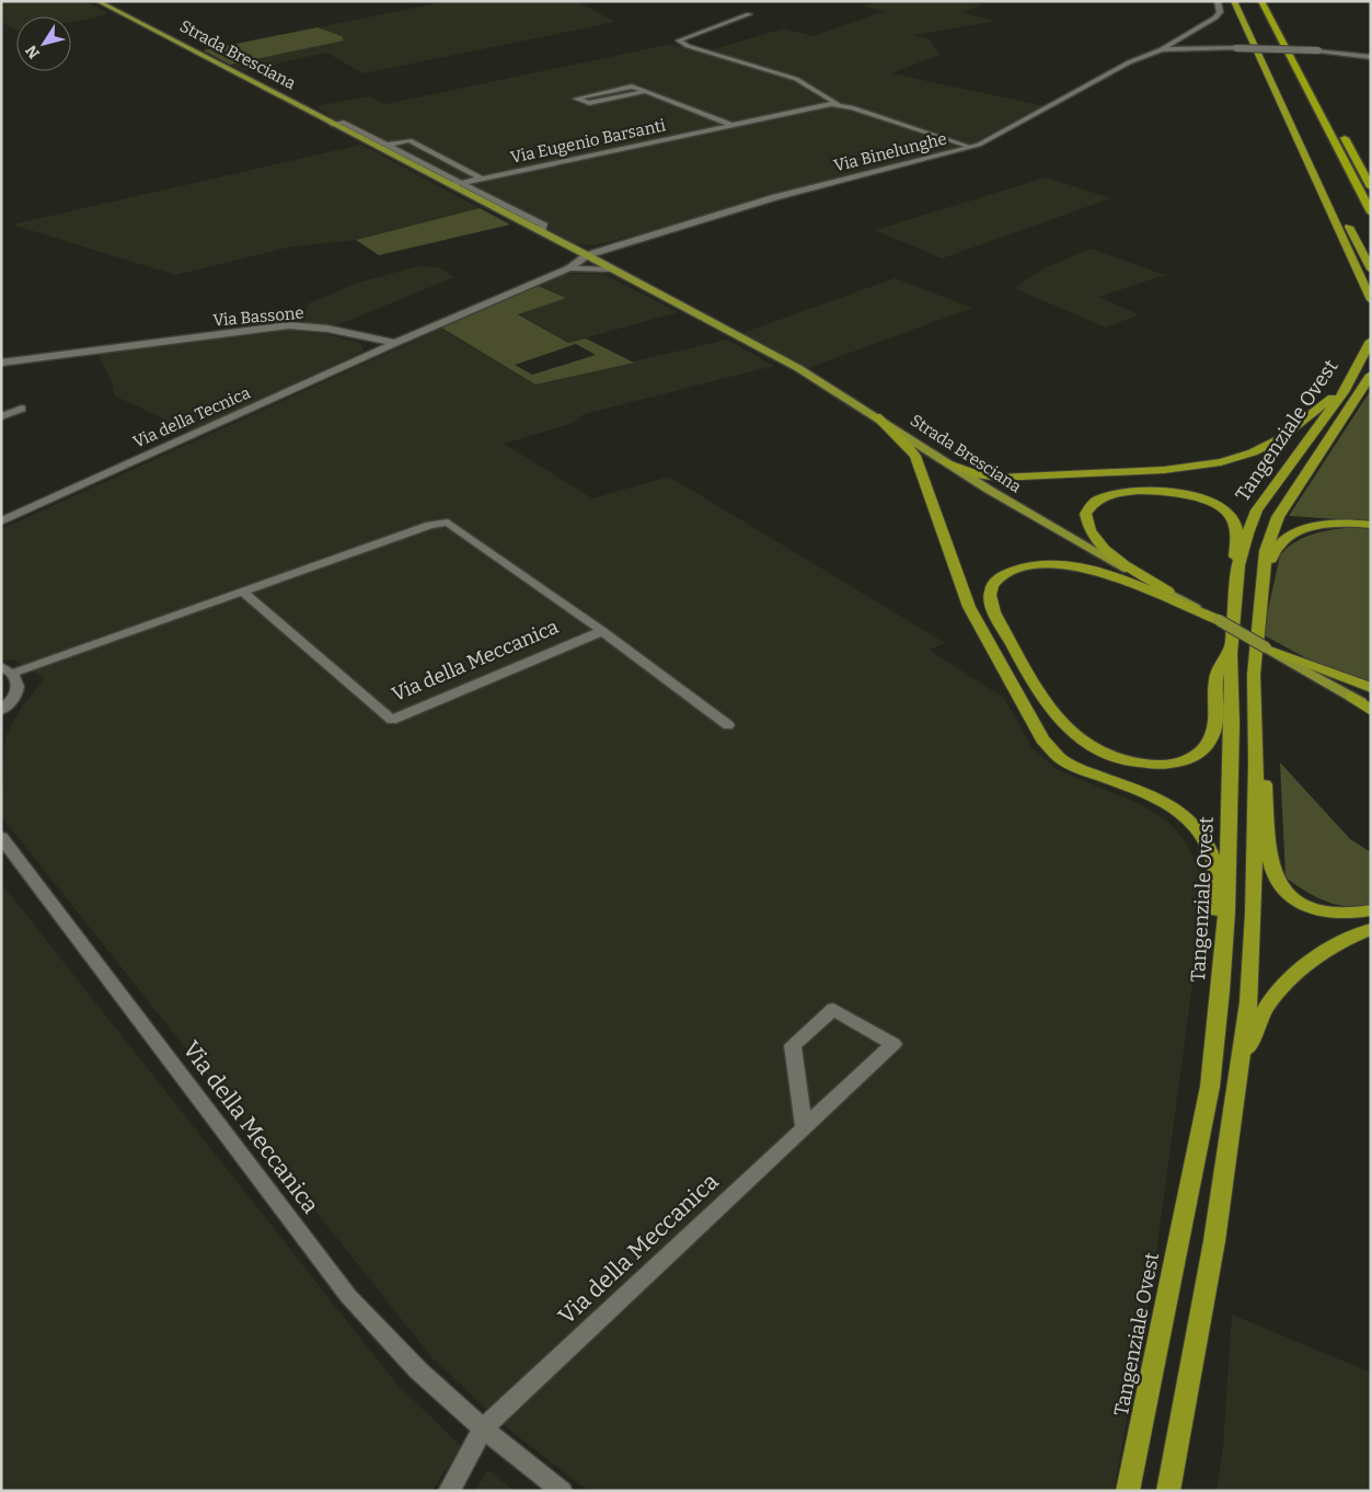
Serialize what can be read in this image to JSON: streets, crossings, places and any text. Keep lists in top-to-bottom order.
{
  "streets": {
    "highway": ["Tangenziale Ovest"],
    "main road": ["Strada Bresciana"],
    "street": [
      "Via Eugenio Barsanti",
      "Via Binelunghe",
      "Via Bassone",
      "Via della Tecnica",
      "Via della Meccanica"
    ]
  },
  "crossings": [
    ["Strada Bresciana", "Via Eugenio Barsanti"],
    ["Strada Bresciana", "Via Binelunghe"],
    ["Via Eugenio Barsanti", "Via Binelunghe"],
    ["Via Bassone", "Via della Tecnica"]
  ],
  "north": "bottom left"
}
